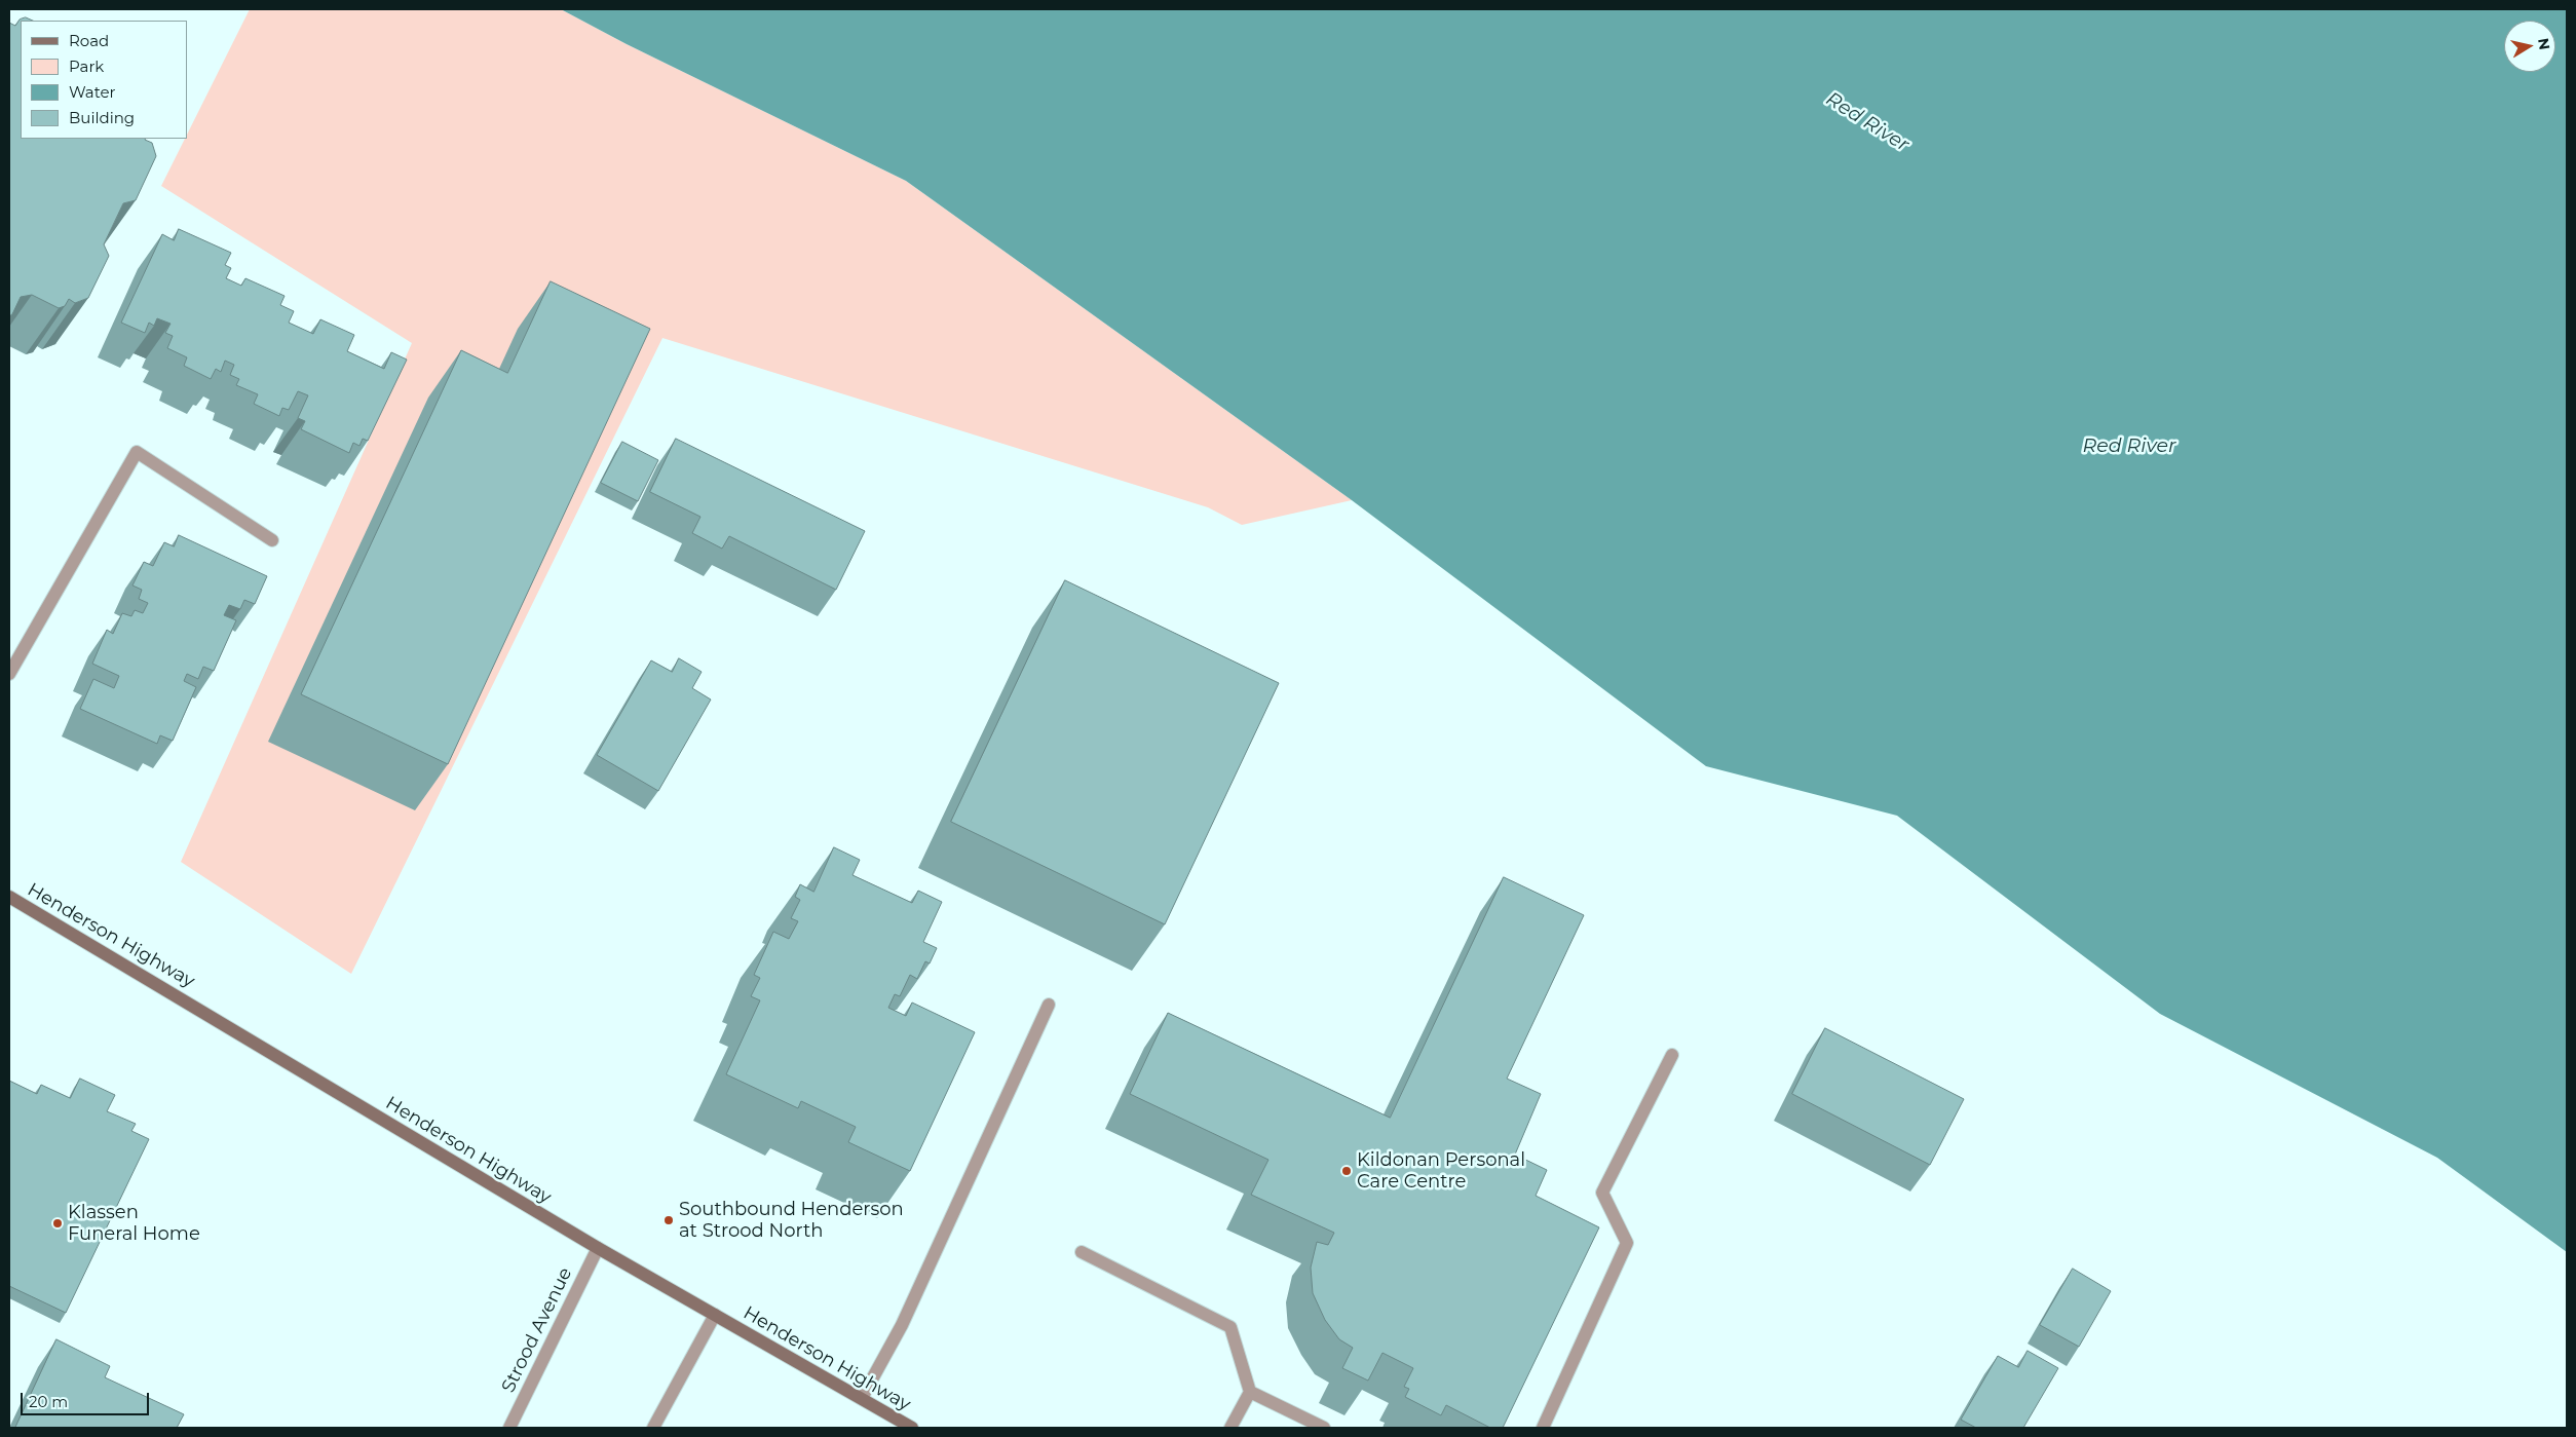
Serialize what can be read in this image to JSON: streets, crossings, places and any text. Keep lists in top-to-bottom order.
{
  "streets": {
    "main road": ["Henderson Highway"],
    "street": ["Strood Avenue"]
  },
  "crossings": [
    ["Henderson Highway", "Strood Avenue"]
  ],
  "water": ["Red River"],
  "places": ["Kildonan Personal Care Centre", "Southbound Henderson at Strood North", "Klassen Funeral Home"],
  "legend": [
    "Road",
    "Park",
    "Water",
    "Building"
  ],
  "scale_bar": "20 m",
  "north": "right"
}
